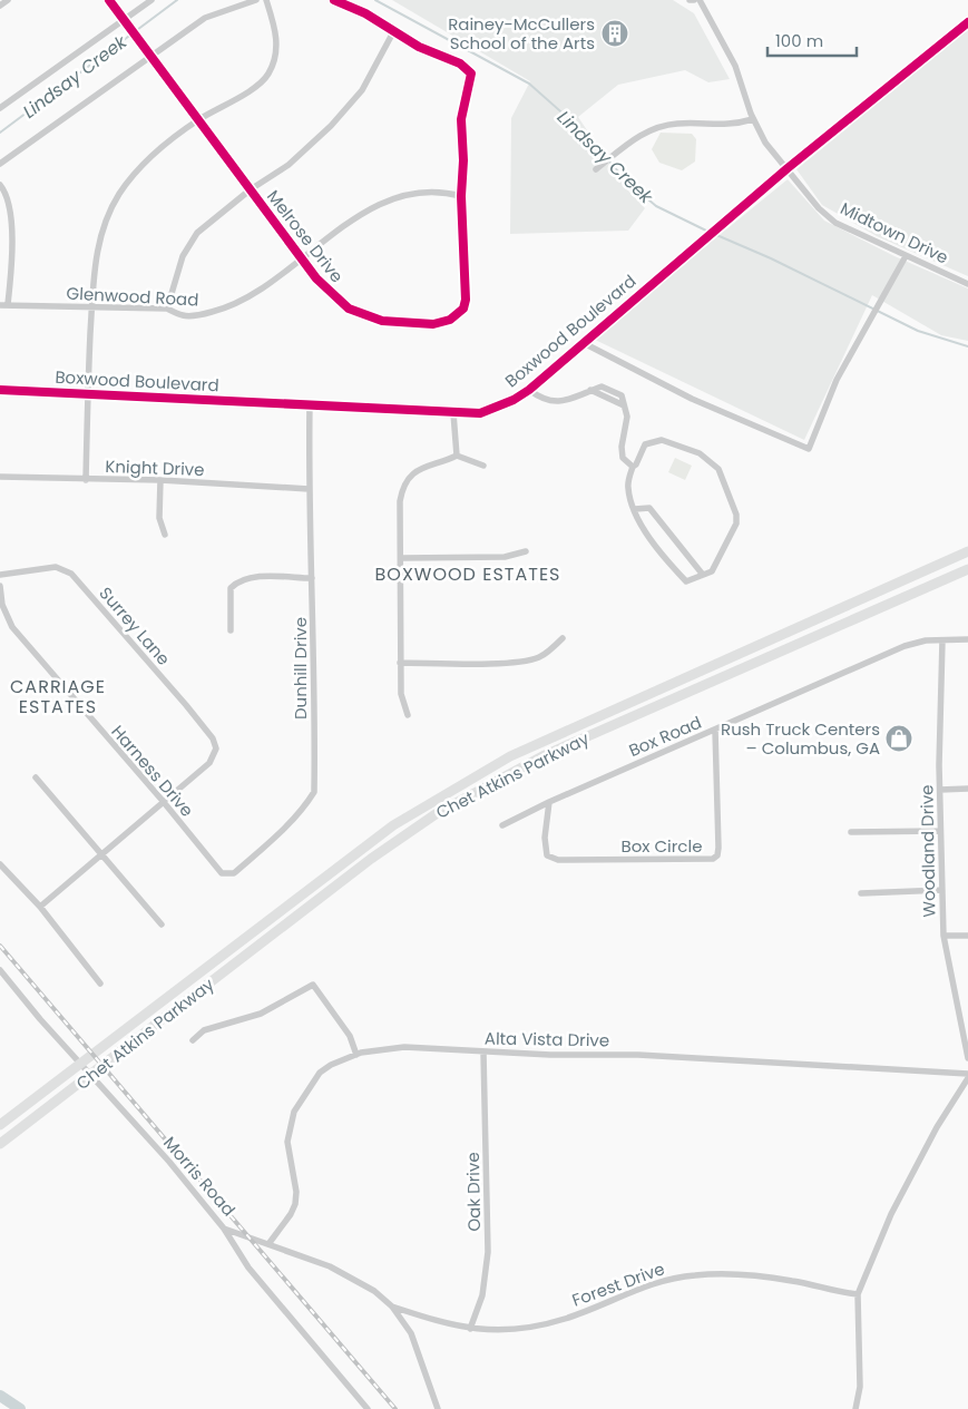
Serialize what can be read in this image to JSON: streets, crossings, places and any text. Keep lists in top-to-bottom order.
{
  "streets": {
    "highway": ["Chet Atkins Parkway"],
    "street": [
      "Midtown Drive",
      "Melrose Drive",
      "Glenwood Road",
      "Boxwood Boulevard",
      "Knight Drive",
      "Surrey Lane",
      "Dunhill Drive",
      "Box Road",
      "Harness Drive",
      "Box Circle",
      "Woodland Drive",
      "Alta Vista Drive",
      "Morris Road",
      "Oak Drive",
      "Forest Drive"
    ]
  },
  "crossings": [
    ["Midtown Drive", "Boxwood Boulevard"],
    ["Melrose Drive", "Glenwood Road"],
    ["Boxwood Boulevard", "Dunhill Drive"],
    ["Knight Drive", "Dunhill Drive"],
    ["Surrey Lane", "Harness Drive"],
    ["Dunhill Drive", "Harness Drive"],
    ["Box Road", "Box Circle"],
    ["Box Road", "Woodland Drive"],
    ["Alta Vista Drive", "Morris Road"],
    ["Alta Vista Drive", "Oak Drive"],
    ["Morris Road", "Forest Drive"],
    ["Oak Drive", "Forest Drive"]
  ],
  "districts": ["BOXWOOD ESTATES", "CARRIAGE ESTATES"],
  "water": ["Lindsay Creek"],
  "places": {
    "building": ["Rainey-McCullers School of the Arts"],
    "shop": ["Rush Truck Centers – Columbus, GA"]
  },
  "scale_bar": "100 m"
}
